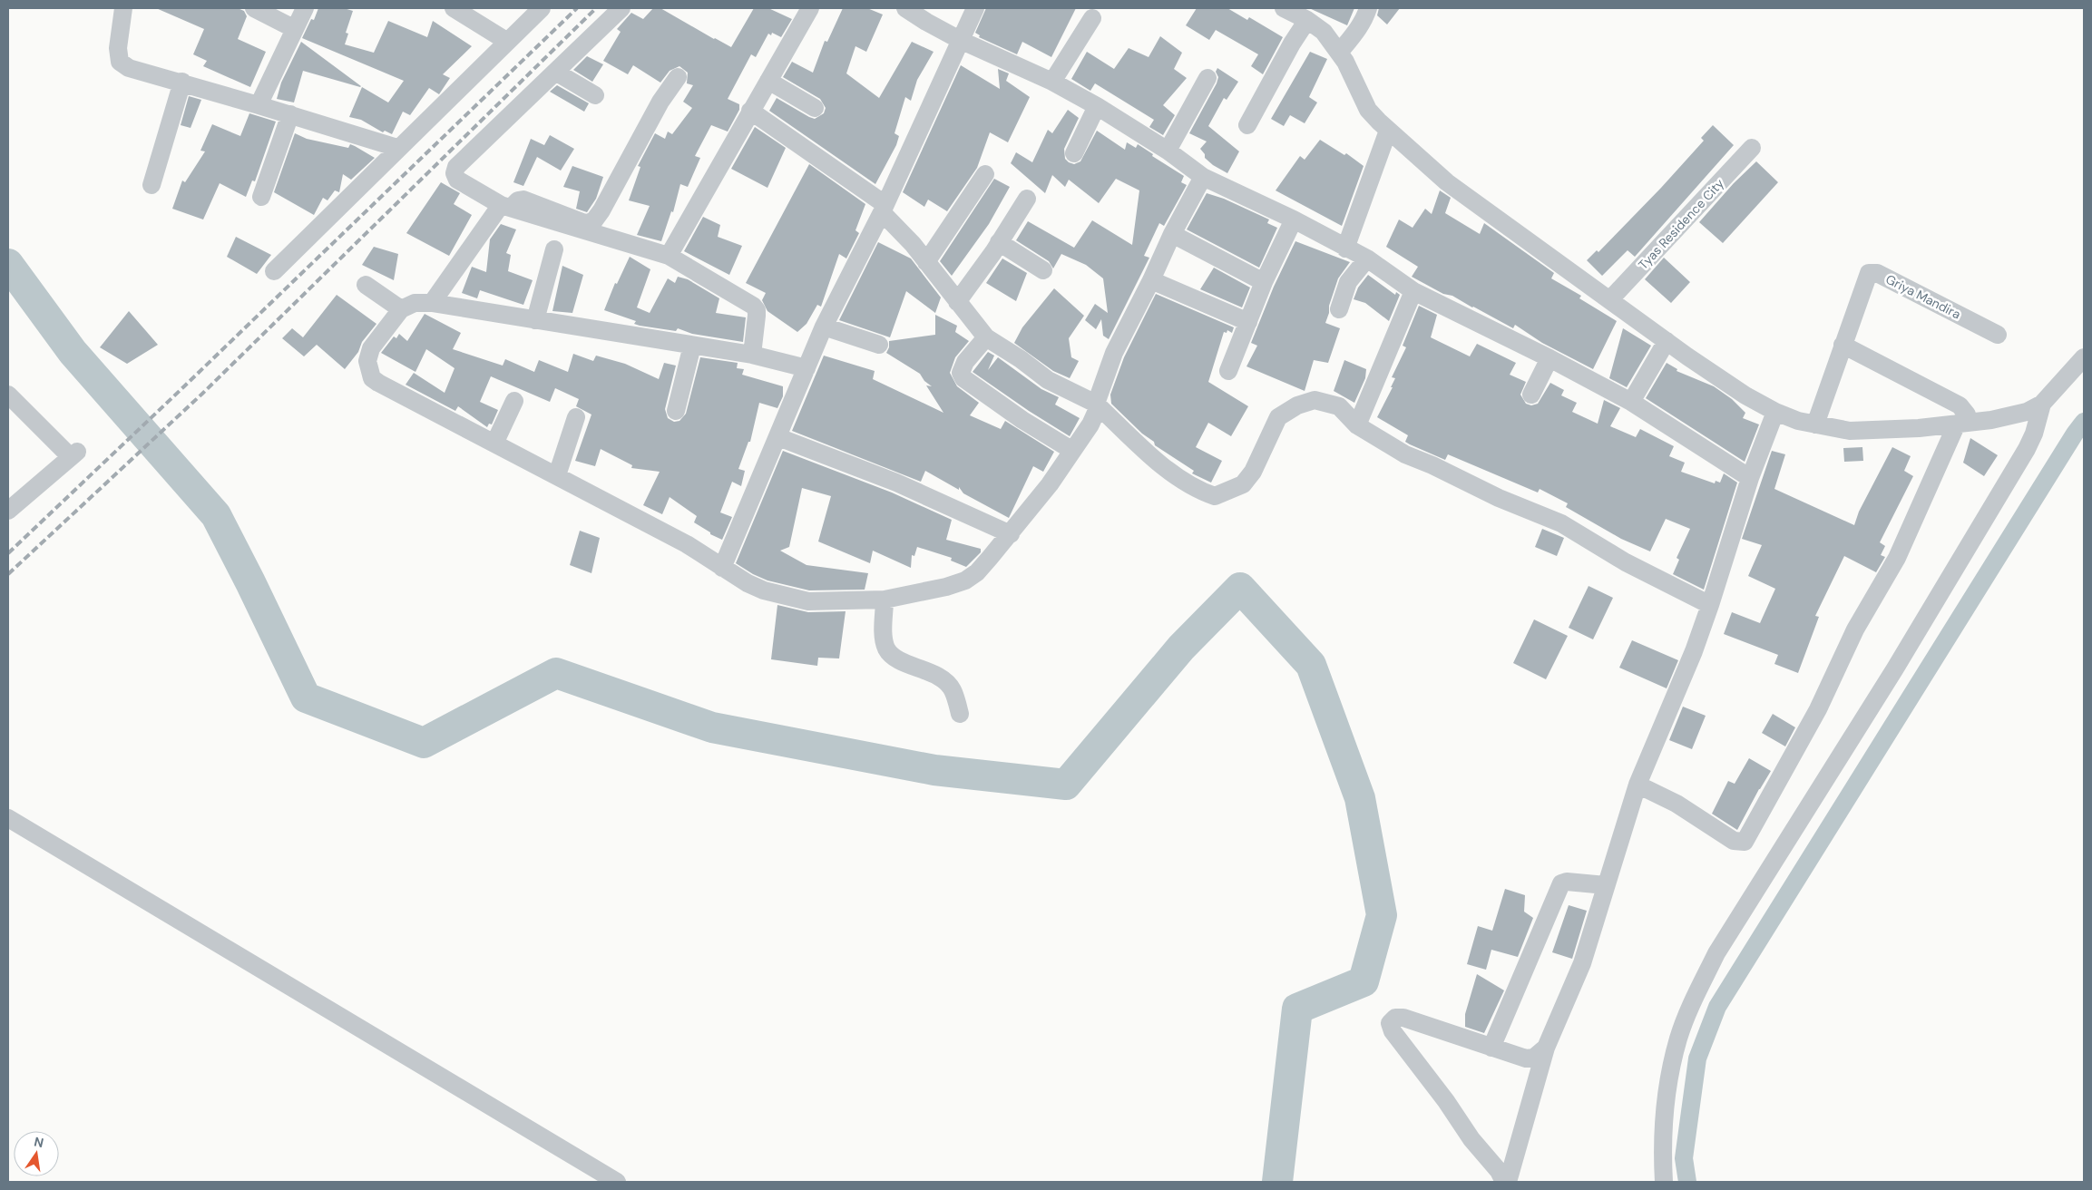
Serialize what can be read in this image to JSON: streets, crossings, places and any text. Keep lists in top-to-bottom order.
{
  "streets": {
    "street": ["Tyas Residence City", "Griya Mandira"]
  },
  "north": "top"
}
